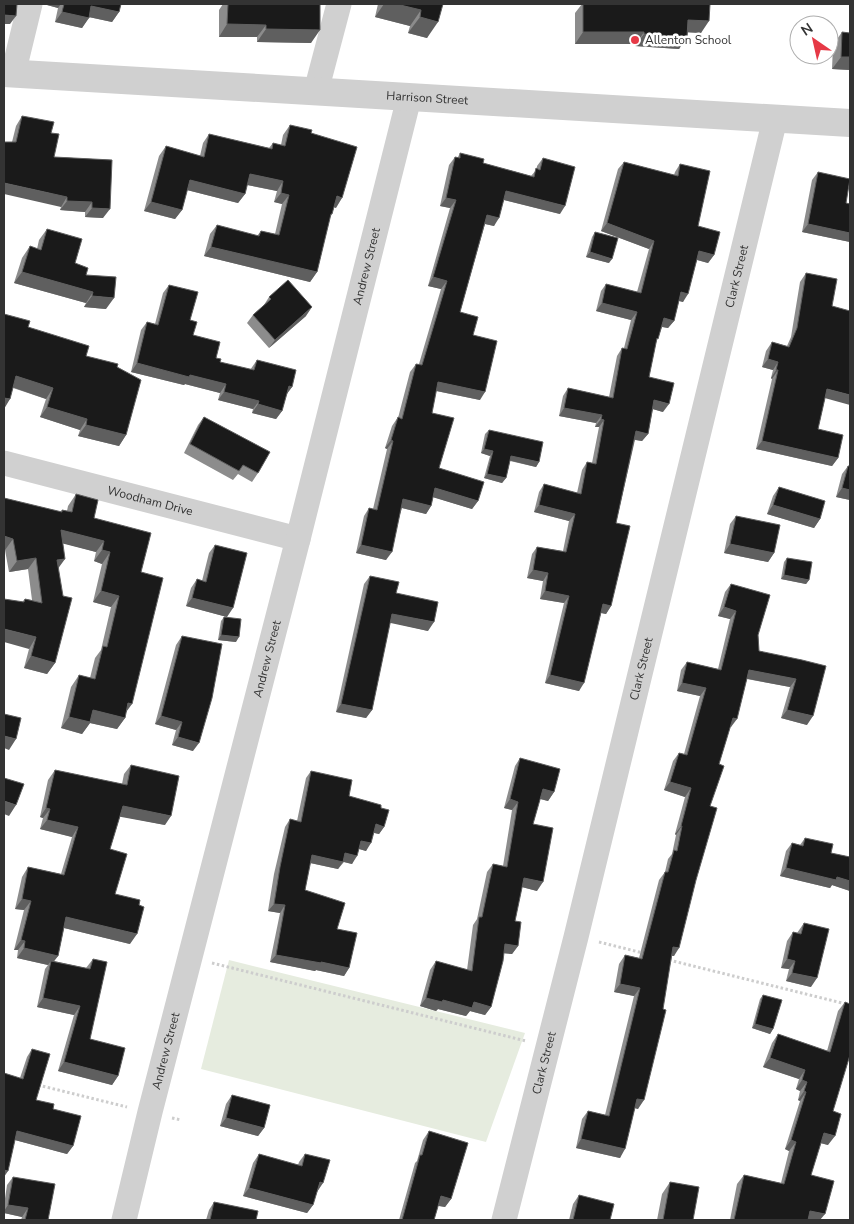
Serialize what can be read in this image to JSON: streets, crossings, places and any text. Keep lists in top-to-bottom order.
{
  "streets": {
    "street": [
      "Harrison Street",
      "Andrew Street",
      "Clark Street",
      "Woodham Drive"
    ]
  },
  "crossings": [
    ["Harrison Street", "Andrew Street"],
    ["Harrison Street", "Clark Street"],
    ["Andrew Street", "Woodham Drive"]
  ],
  "places": ["Allenton School"],
  "north": "top left"
}
